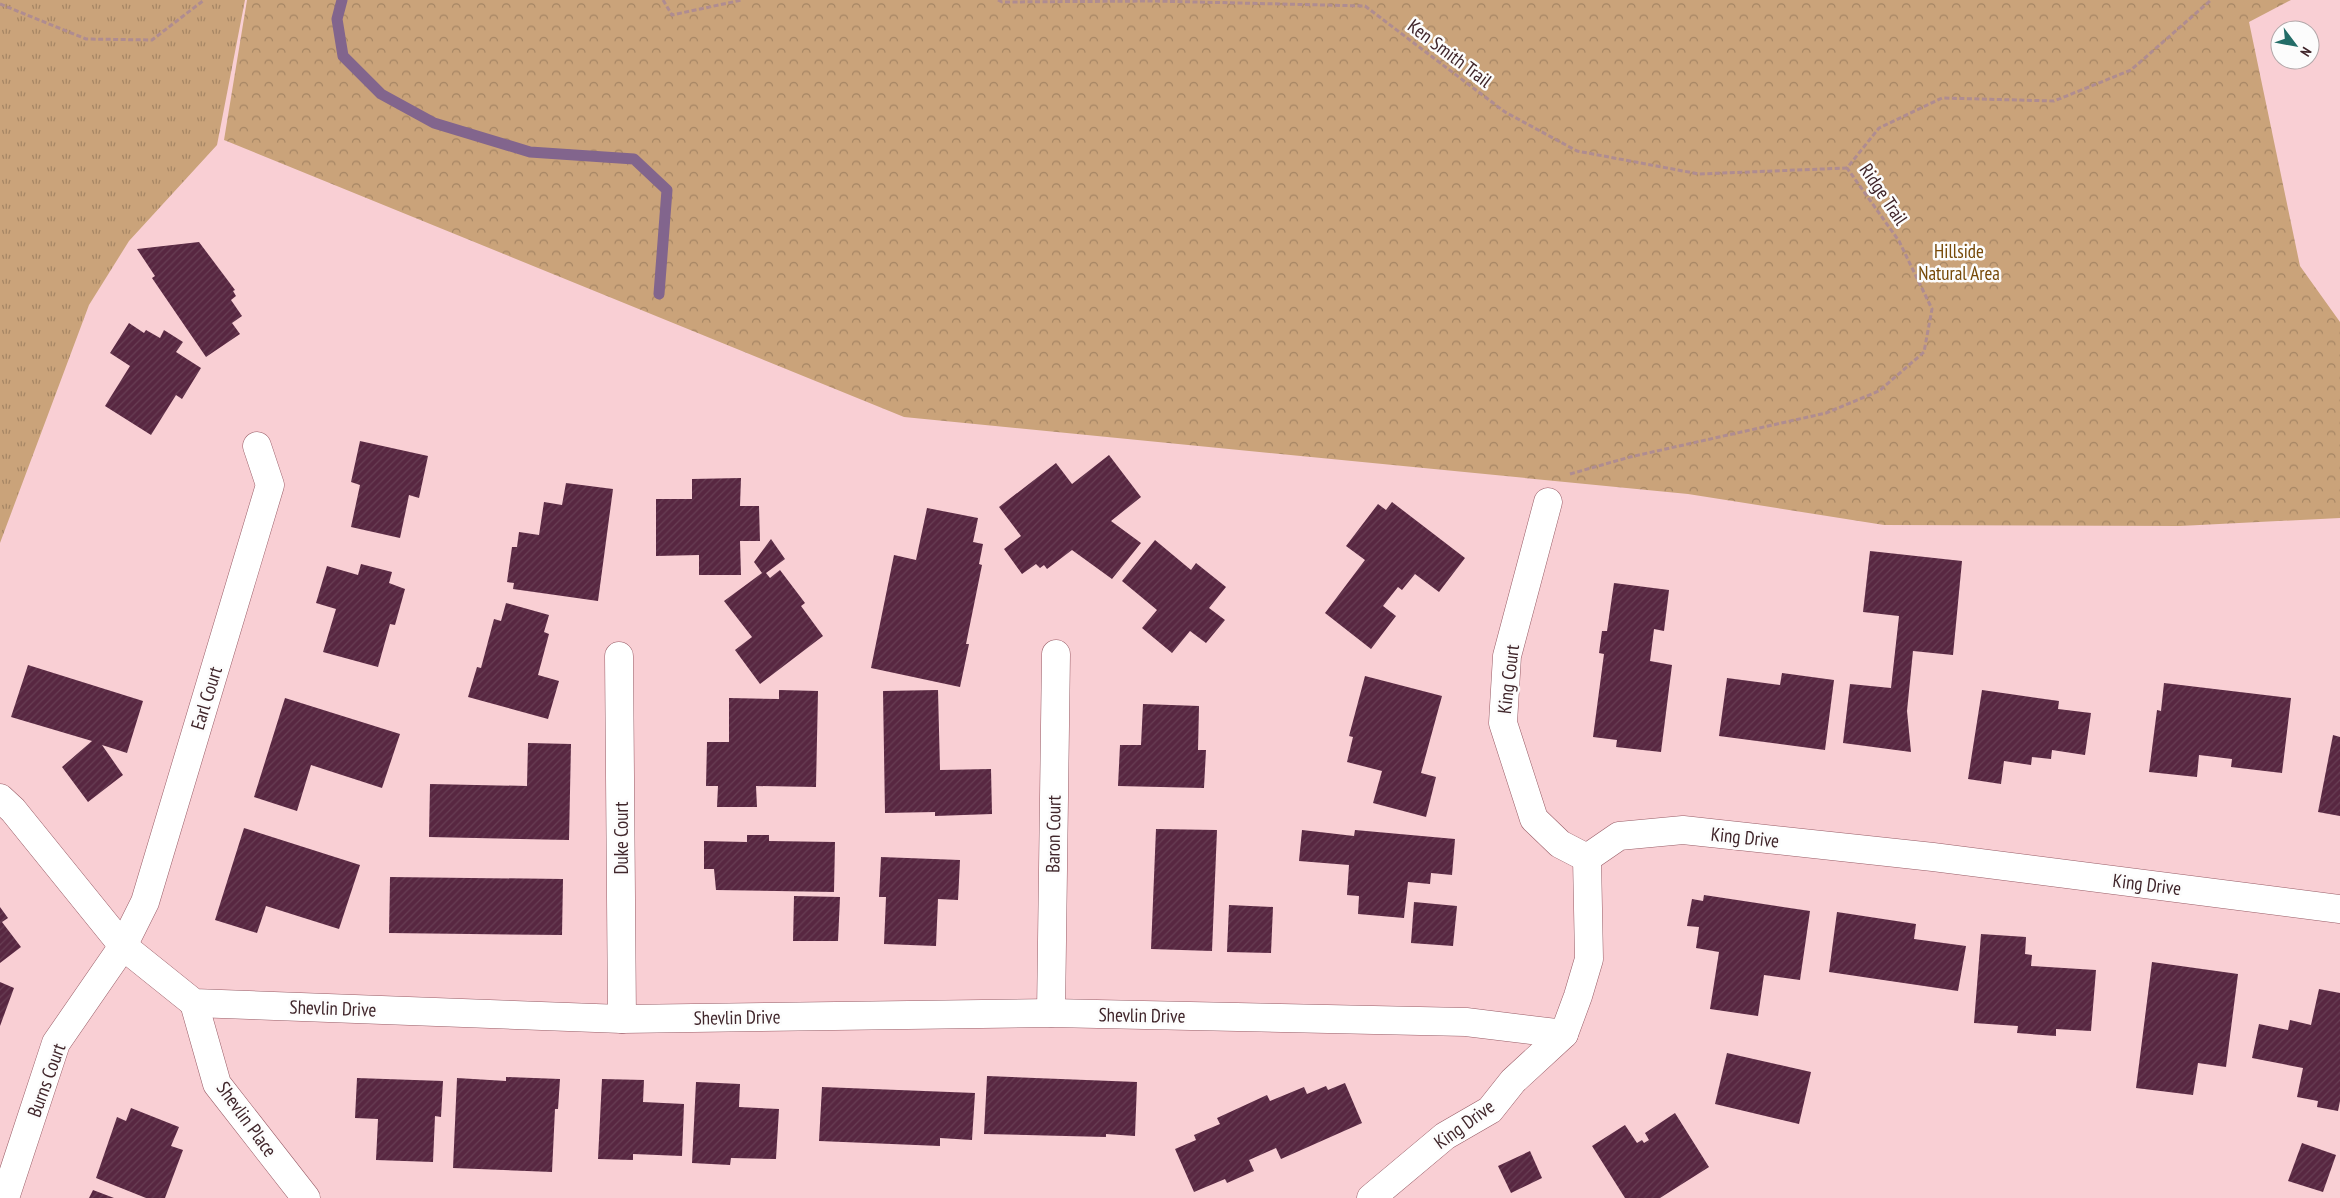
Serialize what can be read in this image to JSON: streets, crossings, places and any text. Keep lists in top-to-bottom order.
{
  "streets": {
    "street": [
      "King Court",
      "Earl Court",
      "Baron Court",
      "King Drive",
      "Duke Court",
      "Shevlin Drive",
      "Burns Court",
      "Shevlin Place"
    ],
    "path": ["Ken Smith Trail", "Ridge Trail"]
  },
  "crossings": [
    ["Ken Smith Trail", "Ridge Trail"],
    ["Ridge Trail", "King Court"],
    ["King Court", "King Drive"],
    ["Earl Court", "Burns Court"],
    ["Baron Court", "Shevlin Drive"],
    ["King Drive", "Shevlin Drive"],
    ["Duke Court", "Shevlin Drive"],
    ["Shevlin Drive", "Shevlin Place"]
  ],
  "parks": ["Hillside Natural Area"],
  "north": "bottom right"
}
